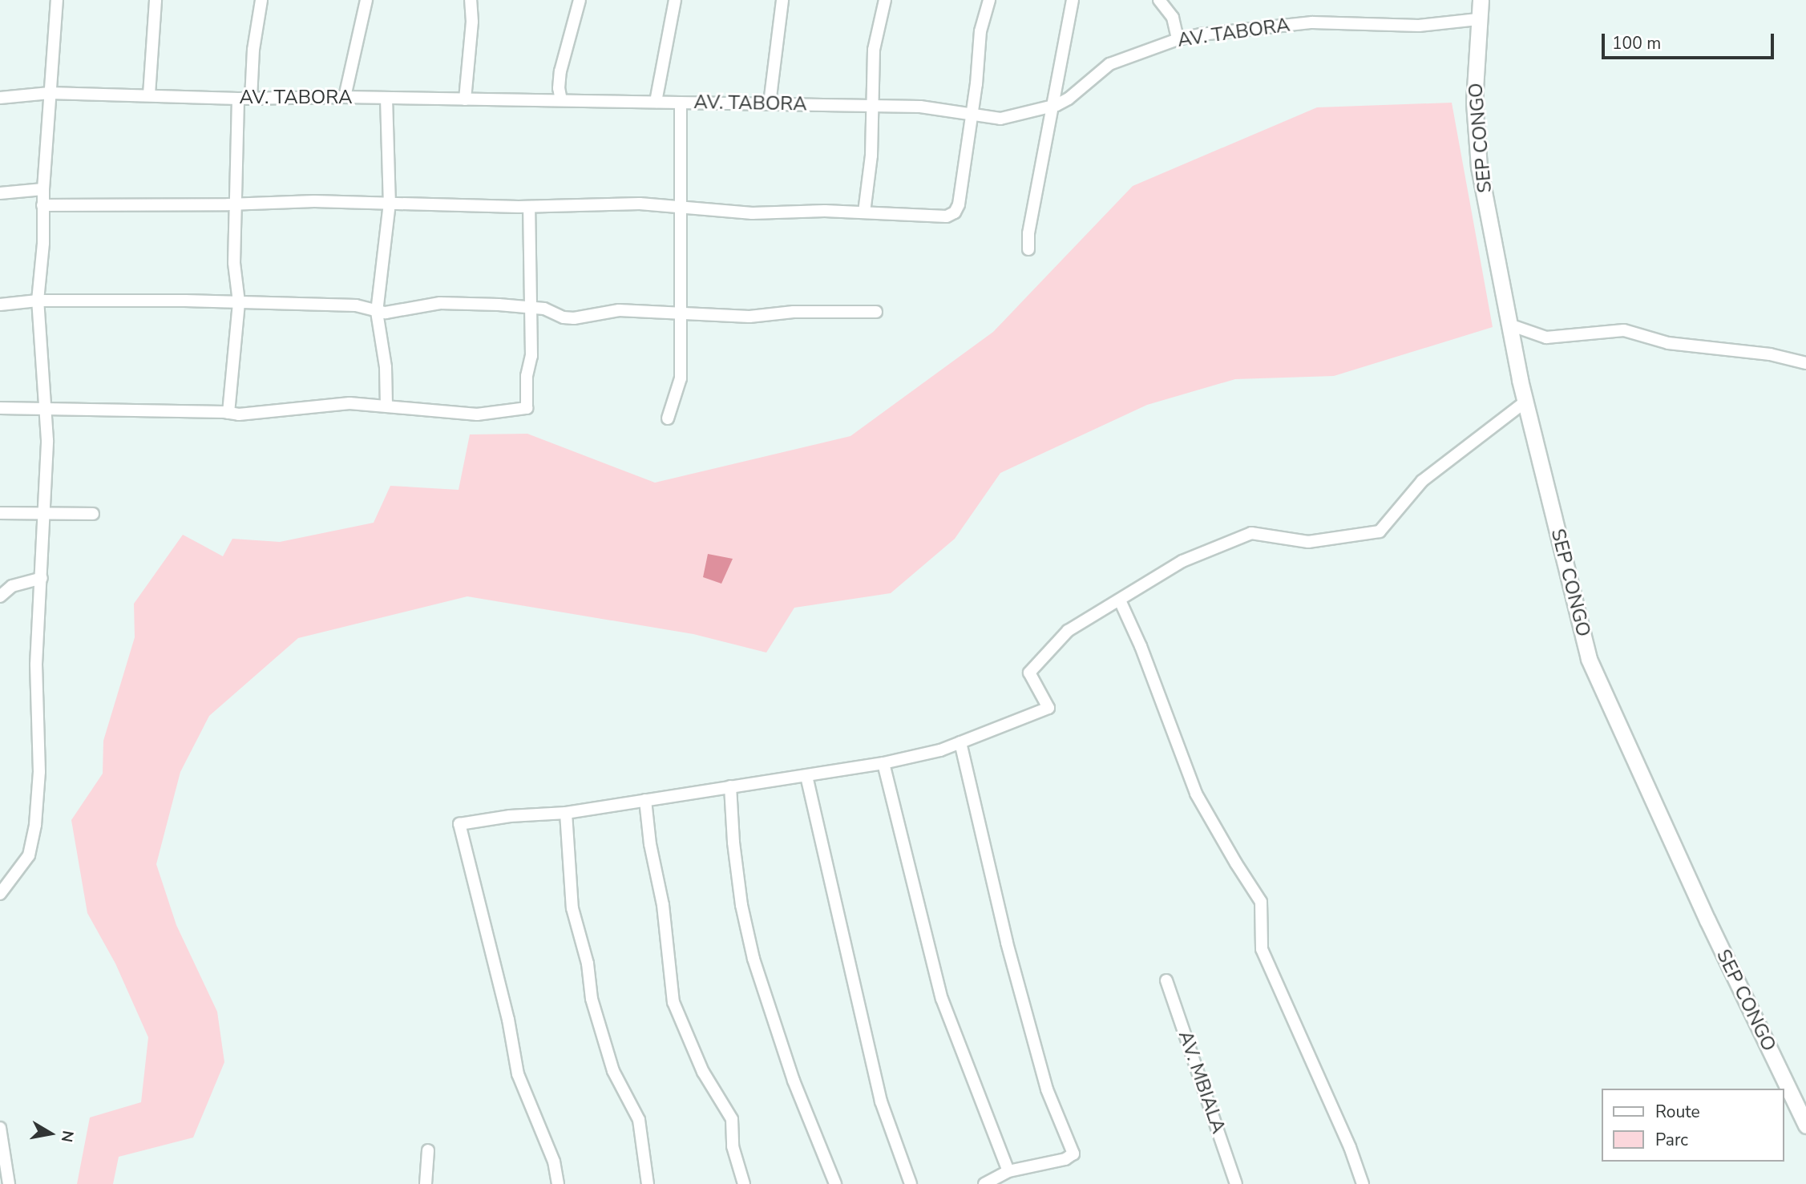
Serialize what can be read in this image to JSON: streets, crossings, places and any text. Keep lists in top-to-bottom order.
{
  "streets": {
    "street": ["AV. TABORA", "SEP CONGO", "AV. MBIALA"]
  },
  "crossings": [
    ["AV. TABORA", "SEP CONGO"]
  ],
  "legend": ["Route", "Parc"],
  "scale_bar": "100 m",
  "north": "right"
}
